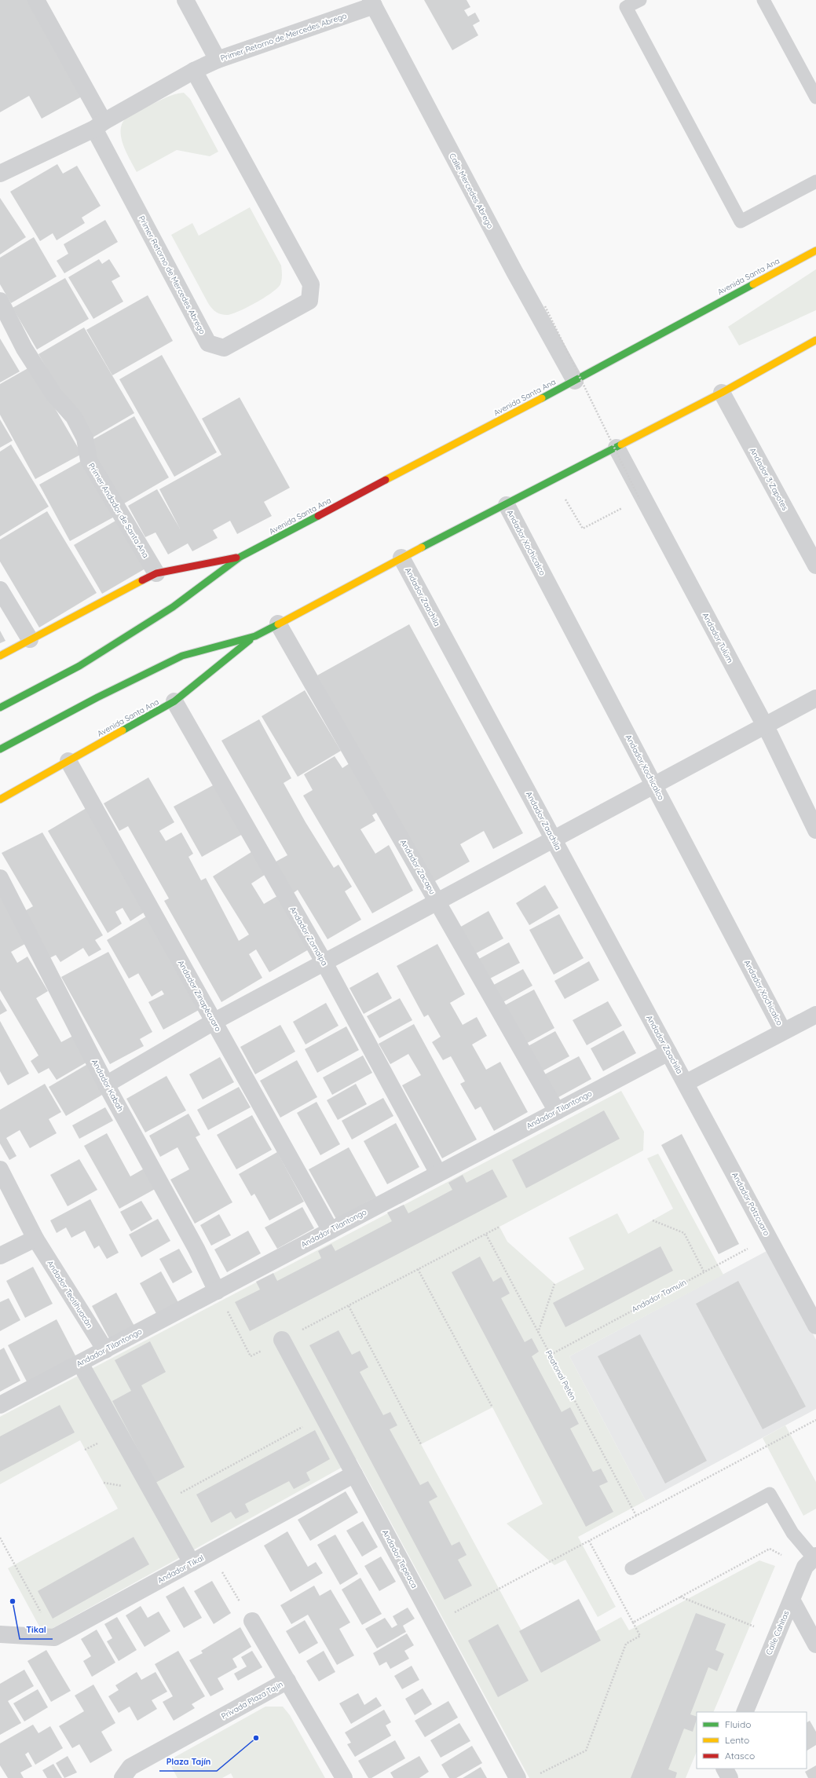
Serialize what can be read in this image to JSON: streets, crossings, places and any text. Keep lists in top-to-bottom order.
{
  "streets": {
    "main road": ["Avenida Santa Ana"],
    "street": [
      "Primer Retorno de Mercedes Abrego",
      "Calle Mercedes Abrego",
      "Andador 3 Zapotes",
      "Primer Andador de Santa Ana",
      "Andador Xochicalco",
      "Andador Zaachila",
      "Andador Tulùm",
      "Andador Zacapu",
      "Andador Zomalpa",
      "Andador Zinapècuaro",
      "Andador Kabah",
      "Andador Tilantongo",
      "Andador Pátzcuaro",
      "Andador Teotihuacàn",
      "Andador Tepeaca",
      "Andador Tikal",
      "Calle Cahitas",
      "Privada Plaza Tajín"
    ],
    "path": ["Andador Tamuín", "Peatonal Petén"]
  },
  "crossings": [
    ["Primer Retorno de Mercedes Abrego", "Calle Mercedes Abrego"],
    ["Calle Mercedes Abrego", "Avenida Santa Ana"],
    ["Avenida Santa Ana", "Andador 3 Zapotes"],
    ["Avenida Santa Ana", "Primer Andador de Santa Ana"],
    ["Avenida Santa Ana", "Andador Xochicalco"],
    ["Avenida Santa Ana", "Andador Zaachila"],
    ["Avenida Santa Ana", "Andador Tulùm"],
    ["Avenida Santa Ana", "Andador Zacapu"],
    ["Avenida Santa Ana", "Andador Zomalpa"],
    ["Avenida Santa Ana", "Andador Zinapècuaro"],
    ["Andador Zaachila", "Andador Tilantongo"],
    ["Andador Zaachila", "Andador Pátzcuaro"],
    ["Andador Zacapu", "Andador Tilantongo"],
    ["Andador Zomalpa", "Andador Tilantongo"],
    ["Andador Zinapècuaro", "Andador Tilantongo"],
    ["Andador Kabah", "Andador Tilantongo"],
    ["Andador Tilantongo", "Andador Teotihuacàn"],
    ["Andador Pátzcuaro", "Andador Tamuín"],
    ["Andador Tamuín", "Peatonal Petén"],
    ["Andador Tepeaca", "Andador Tikal"]
  ],
  "places": ["Tikal", "Plaza Tajín"],
  "legend": ["Fluido", "Lento", "Atasco"]
}
